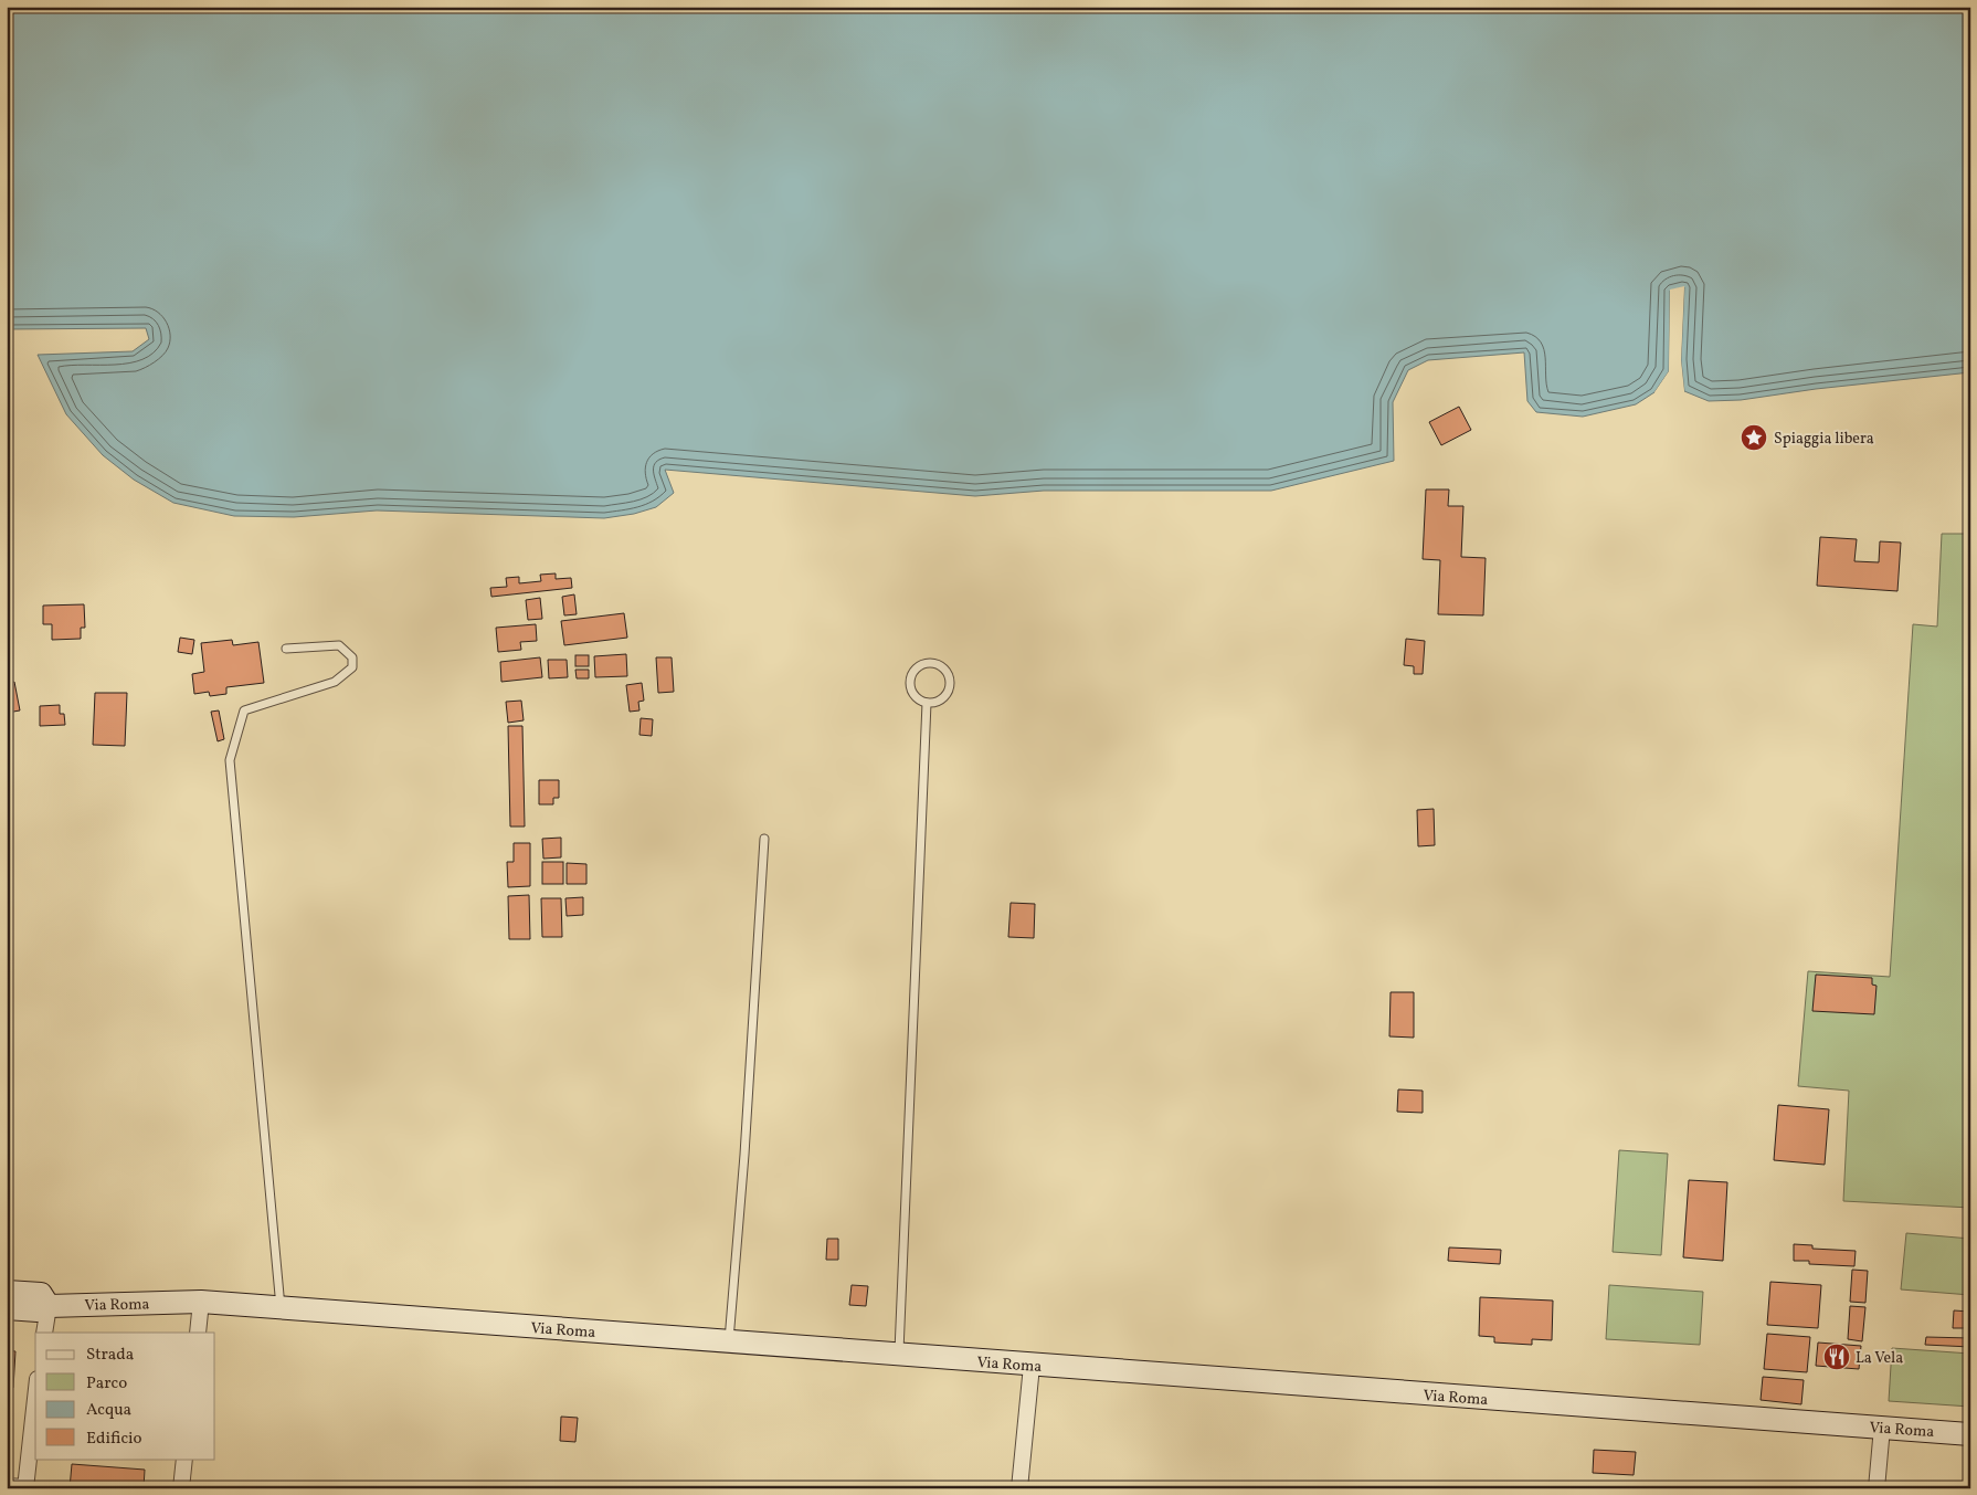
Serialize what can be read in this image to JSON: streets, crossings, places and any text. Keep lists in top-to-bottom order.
{
  "streets": {
    "street": ["Via Roma"]
  },
  "places": {
    "place": ["Spiaggia libera"],
    "restaurant": ["La Vela"]
  },
  "legend": [
    "Strada",
    "Parco",
    "Acqua",
    "Edificio"
  ]
}
